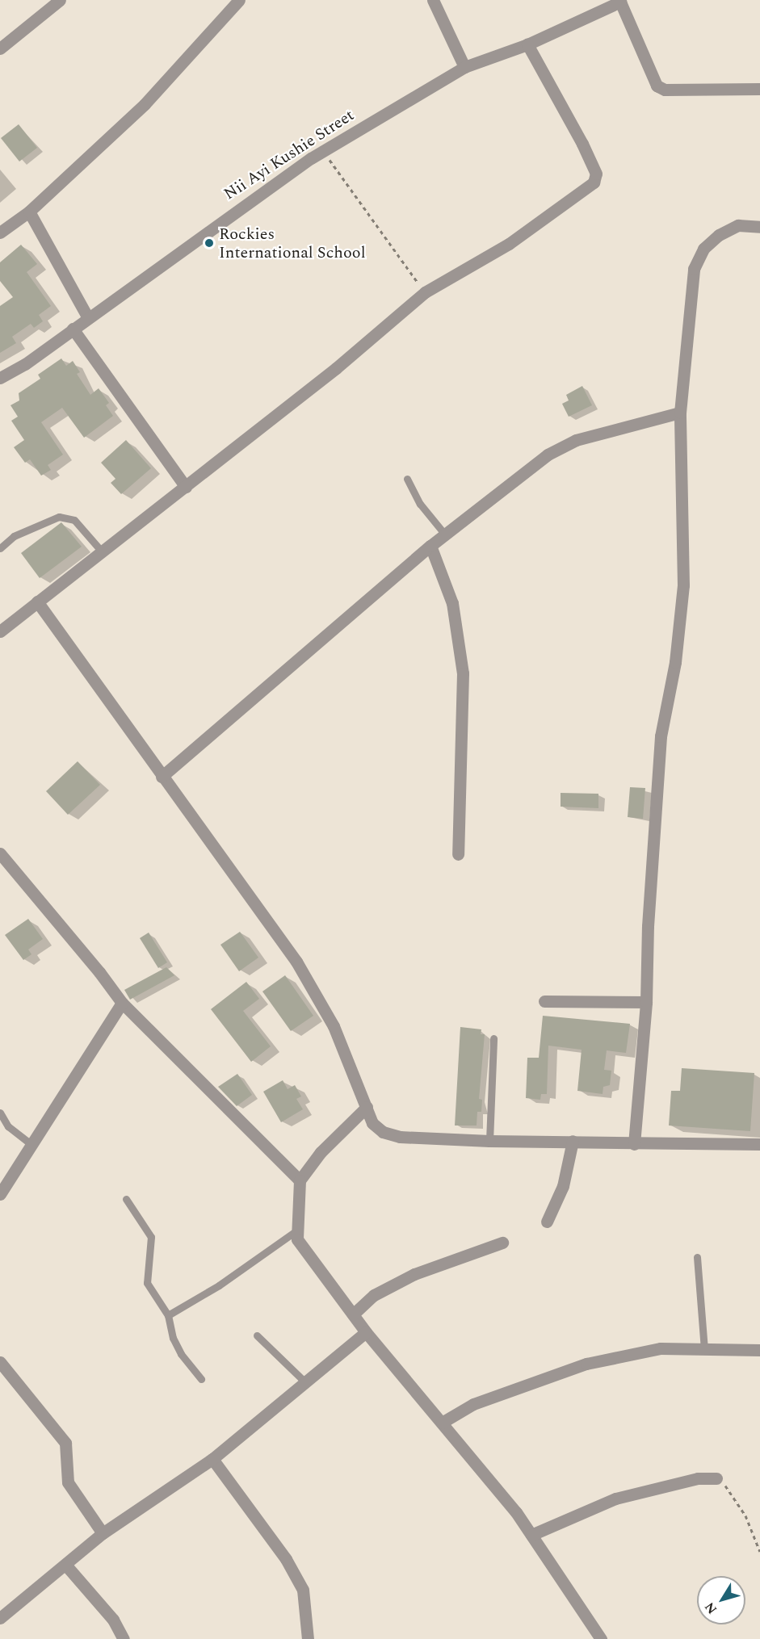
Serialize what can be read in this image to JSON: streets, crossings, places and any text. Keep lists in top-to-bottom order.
{
  "streets": {
    "street": ["Nii Ayi Kushie Street"]
  },
  "places": ["Rockies International School"],
  "north": "bottom left"
}
